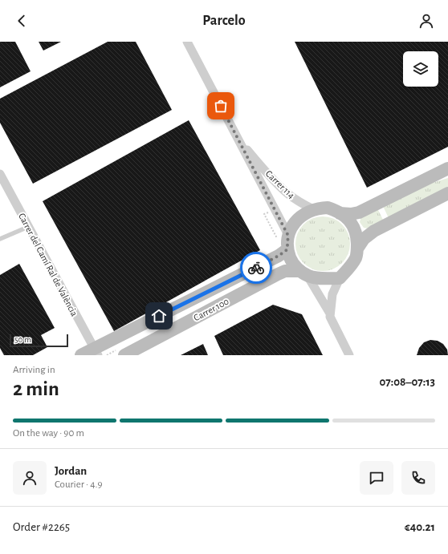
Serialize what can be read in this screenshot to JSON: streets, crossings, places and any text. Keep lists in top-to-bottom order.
{
  "streets": {
    "street": ["Carrer 114", "Carrer del Camí Ral de València", "Carrer 100"]
  },
  "crossings": [
    ["Carrer 114", "Carrer 100"],
    ["Carrer del Camí Ral de València", "Carrer 100"]
  ],
  "scale_bar": "50 m",
  "page": {
    "header": "Parcelo",
    "scale": "50 m",
    "heading": ["2 min", "Arriving in", "07:08–07:13"],
    "panel": [
      "Jordan",
      "Courier · 4.9",
      "Order #2265",
      "€40.21"
    ],
    "bar": "On the way · 90 m"
  }
}
